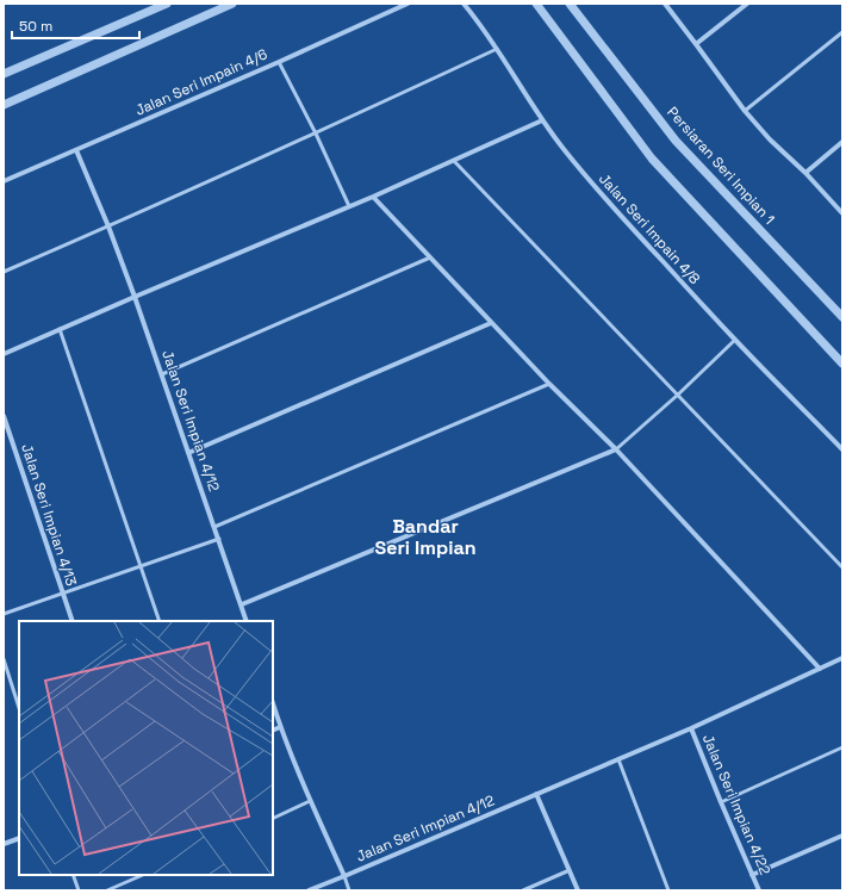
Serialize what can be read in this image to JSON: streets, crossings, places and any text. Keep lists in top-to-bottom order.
{
  "streets": {
    "street": [
      "Jalan Seri Impain 4/6",
      "Persiaran Seri Impian 1",
      "Jalan Seri Impain 4/8",
      "Jalan Seri Impian 4/12",
      "Jalan Seri Impian 4/13",
      "Jalan Seri Impian 4/22"
    ]
  },
  "crossings": [
    ["Jalan Seri Impain 4/6", "Jalan Seri Impian 4/12"],
    ["Jalan Seri Impian 4/12", "Jalan Seri Impian 4/22"]
  ],
  "districts": ["Bandar Seri Impian"],
  "scale_bar": "50 m"
}
